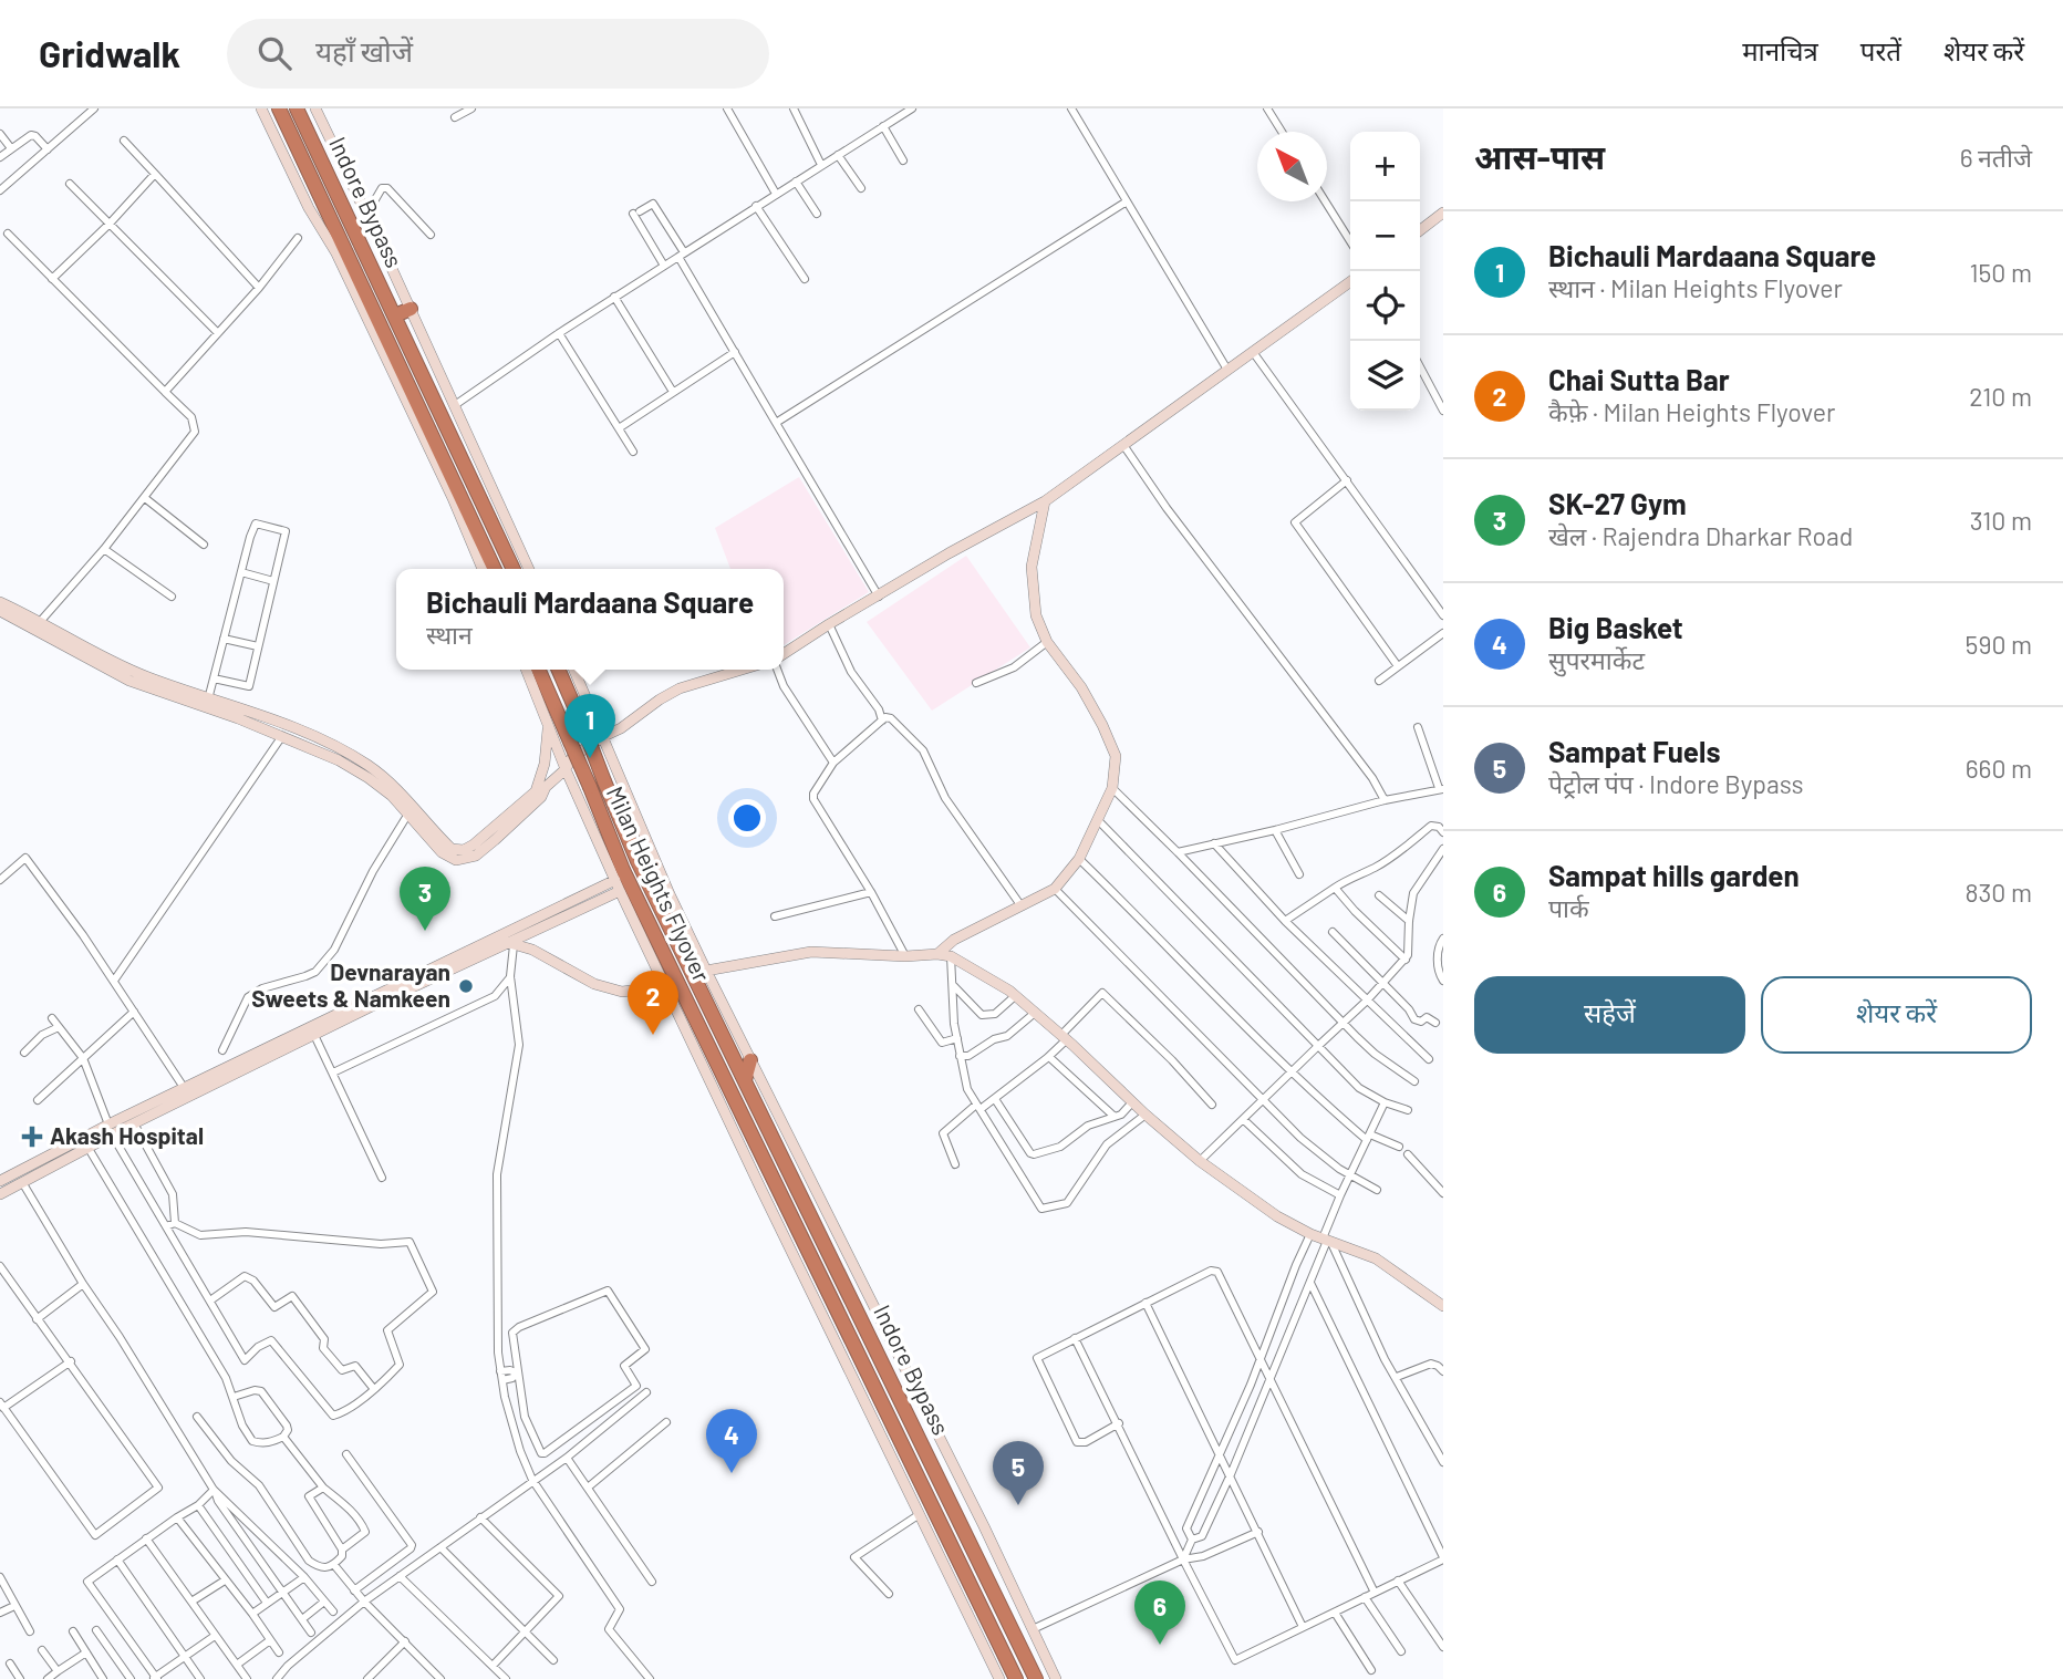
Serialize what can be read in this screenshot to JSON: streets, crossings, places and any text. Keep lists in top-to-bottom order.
{
  "streets": {
    "highway": ["Indore Bypass", "Milan Heights Flyover"]
  },
  "crossings": [
    ["Indore Bypass", "Milan Heights Flyover"]
  ],
  "places": {
    "other": ["Devnarayan Sweets & Namkeen"],
    "health": ["Akash Hospital"]
  },
  "north": "top left",
  "page": {
    "header": "Gridwalk",
    "search": "यहाँ खोजें",
    "nav": ["मानचित्र", "परतें", "शेयर करें"],
    "heading": ["आस-पास", "6 नतीजे"],
    "map_buttons": ["+", "−"],
    "list": [
      {
        "mark": "1",
        "name": "Bichauli Mardaana Square",
        "note": "स्थान · Milan Heights Flyover",
        "value": "150 m"
      },
      {
        "mark": "2",
        "name": "Chai Sutta Bar",
        "note": "कैफ़े · Milan Heights Flyover",
        "value": "210 m"
      },
      {
        "mark": "3",
        "name": "SK-27 Gym",
        "note": "खेल · Rajendra Dharkar Road",
        "value": "310 m"
      },
      {
        "mark": "4",
        "name": "Big Basket",
        "note": "सुपरमार्केट",
        "value": "590 m"
      },
      {
        "mark": "5",
        "name": "Sampat Fuels",
        "note": "पेट्रोल पंप · Indore Bypass",
        "value": "660 m"
      },
      {
        "mark": "6",
        "name": "Sampat hills garden",
        "note": "पार्क",
        "value": "830 m"
      }
    ],
    "popup": ["Bichauli Mardaana Square", "स्थान"],
    "pins": [
      "1",
      "3",
      "2",
      "4",
      "5",
      "6"
    ],
    "buttons": ["सहेजें", "शेयर करें"]
  }
}
